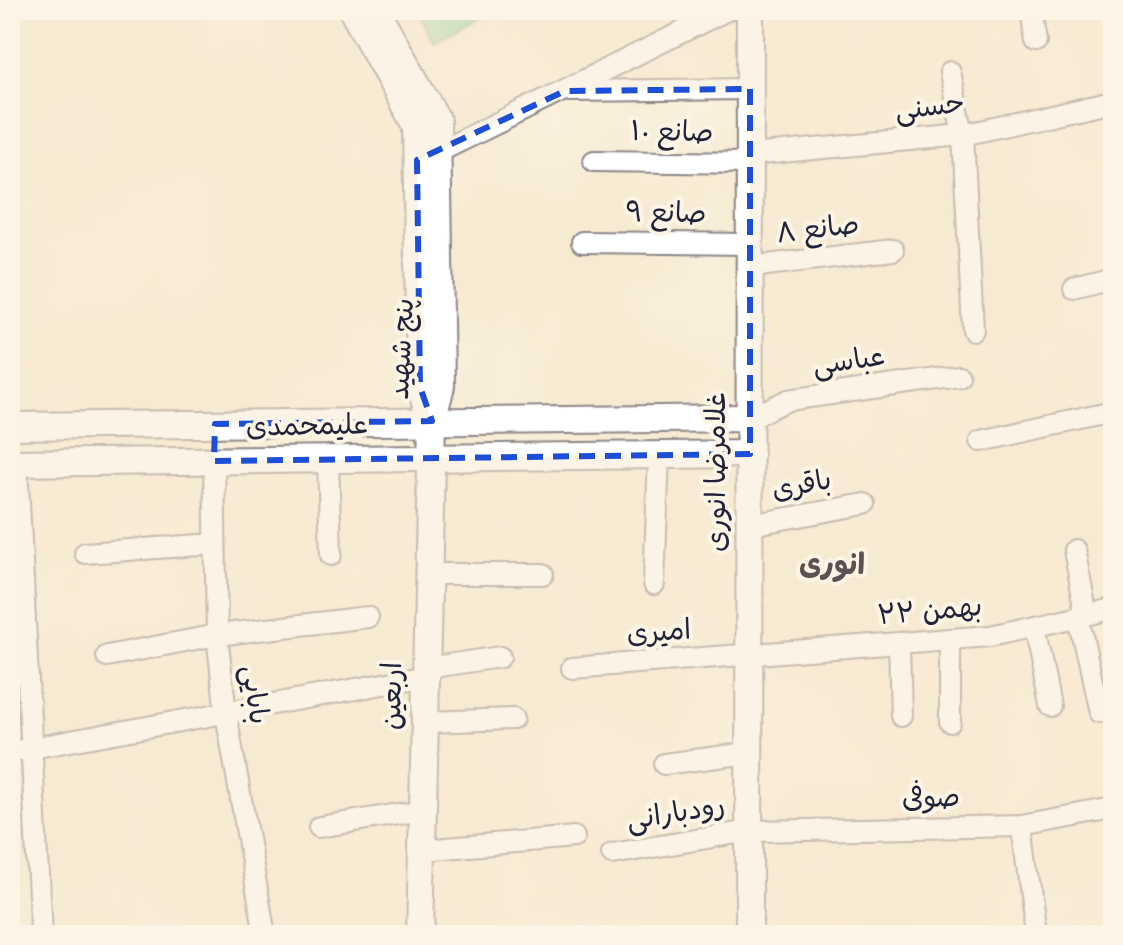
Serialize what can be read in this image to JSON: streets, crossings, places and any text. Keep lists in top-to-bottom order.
{
  "streets": {
    "street": [
      "حسنی",
      "صانع ۱۰",
      "صانع ۹",
      "صانع ۸",
      "پنج شهید",
      "عباسی",
      "علیمحمدی",
      "غلامرضا انوری",
      "باقری",
      "۲۲ بهمن",
      "امیری",
      "بابایی",
      "اربعین",
      "صوفی",
      "رودبارانی"
    ]
  },
  "crossings": [
    ["حسنی", "صانع ۱۰"],
    ["حسنی", "غلامرضا انوری"],
    ["صانع ۱۰", "غلامرضا انوری"],
    ["صانع ۹", "صانع ۸"],
    ["صانع ۹", "غلامرضا انوری"],
    ["صانع ۸", "غلامرضا انوری"],
    ["پنج شهید", "علیمحمدی"],
    ["پنج شهید", "اربعین"],
    ["عباسی", "علیمحمدی"],
    ["عباسی", "غلامرضا انوری"],
    ["علیمحمدی", "غلامرضا انوری"],
    ["علیمحمدی", "بابایی"],
    ["علیمحمدی", "اربعین"],
    ["غلامرضا انوری", "باقری"],
    ["غلامرضا انوری", "۲۲ بهمن"],
    ["غلامرضا انوری", "امیری"],
    ["غلامرضا انوری", "صوفی"],
    ["غلامرضا انوری", "رودبارانی"],
    ["۲۲ بهمن", "امیری"],
    ["صوفی", "رودبارانی"]
  ],
  "districts": ["انوری"]
}
